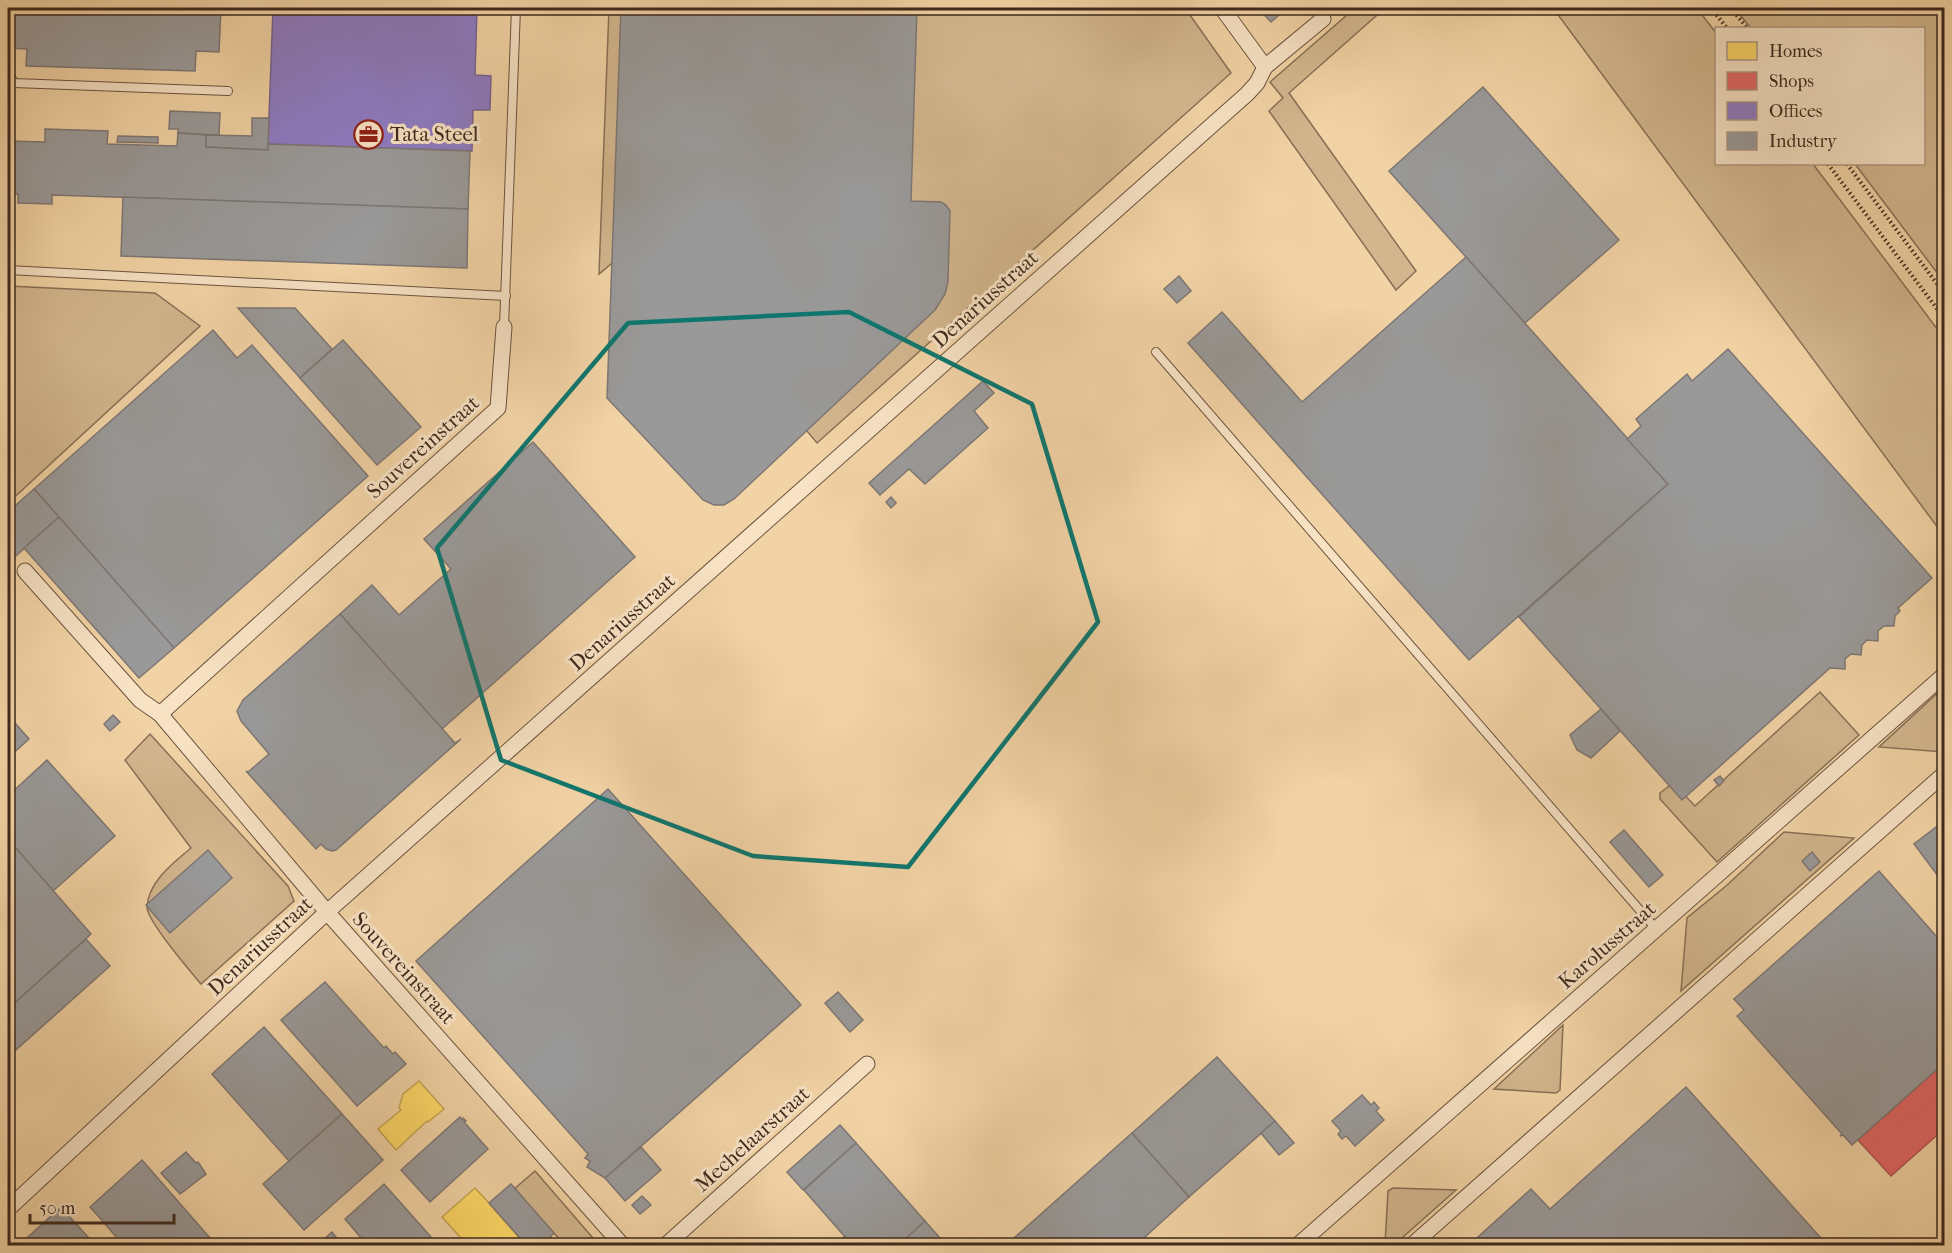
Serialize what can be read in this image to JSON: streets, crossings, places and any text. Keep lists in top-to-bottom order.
{
  "streets": {
    "street": [
      "Denariusstraat",
      "Souvereinstraat",
      "Karolusstraat",
      "Mechelaarstraat"
    ]
  },
  "crossings": [
    ["Denariusstraat", "Souvereinstraat"]
  ],
  "places": {
    "office": ["Tata Steel"]
  },
  "legend": [
    "Homes",
    "Shops",
    "Offices",
    "Industry"
  ],
  "scale_bar": "50 m"
}
